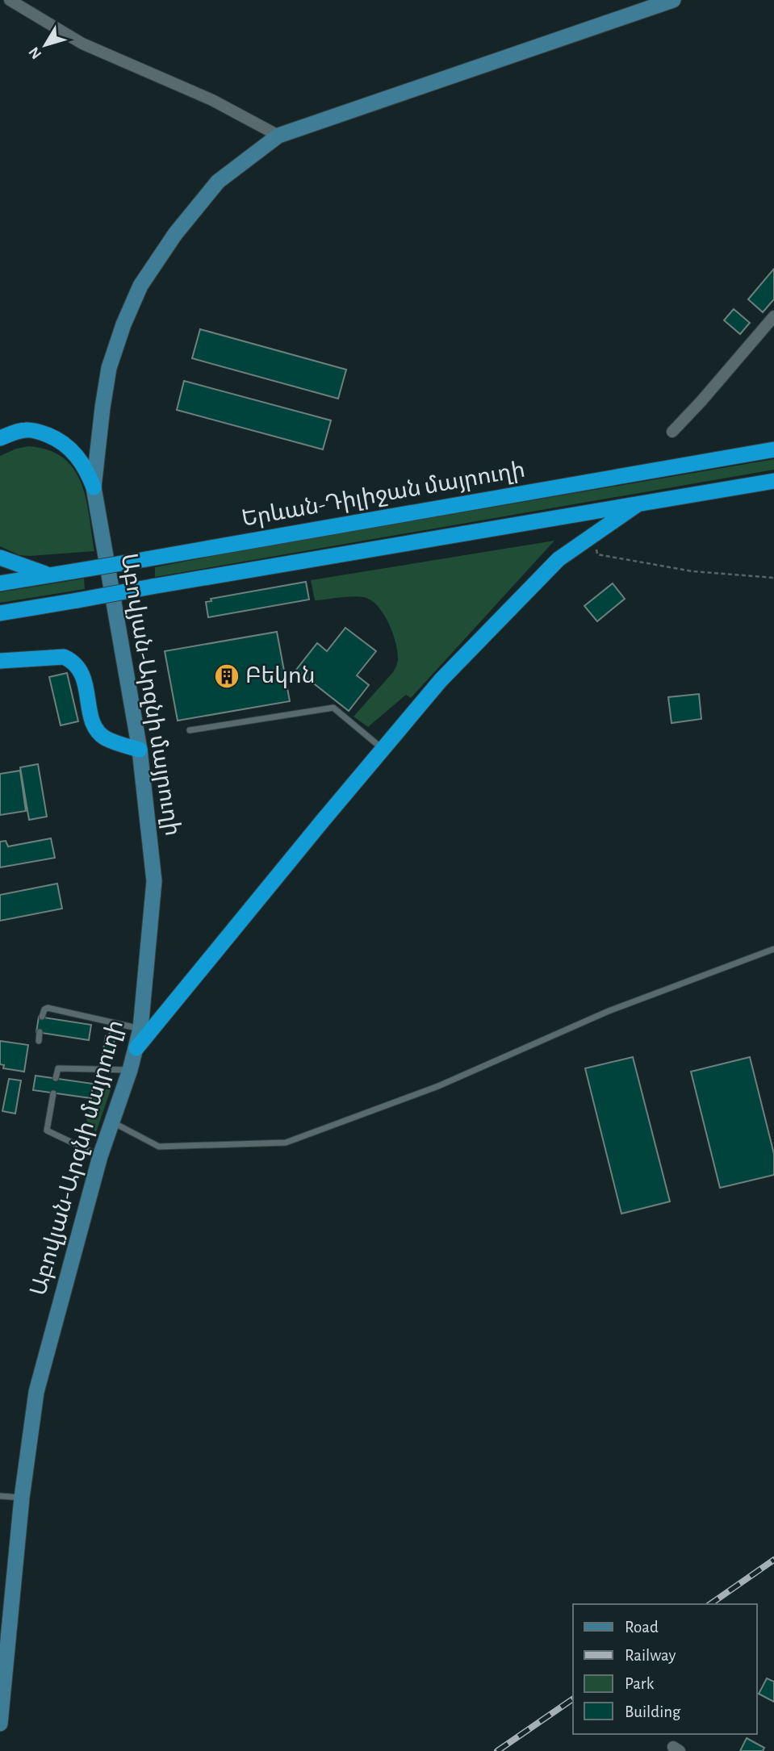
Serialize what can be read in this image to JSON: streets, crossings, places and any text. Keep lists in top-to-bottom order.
{
  "streets": {
    "highway": ["Երևան-Դիլիջան մայրուղի"],
    "main road": ["Աբովյան-Արզնի մայրուղի"]
  },
  "places": {
    "building": ["Բեկոն"]
  },
  "legend": [
    "Road",
    "Railway",
    "Park",
    "Building"
  ],
  "north": "bottom left"
}
